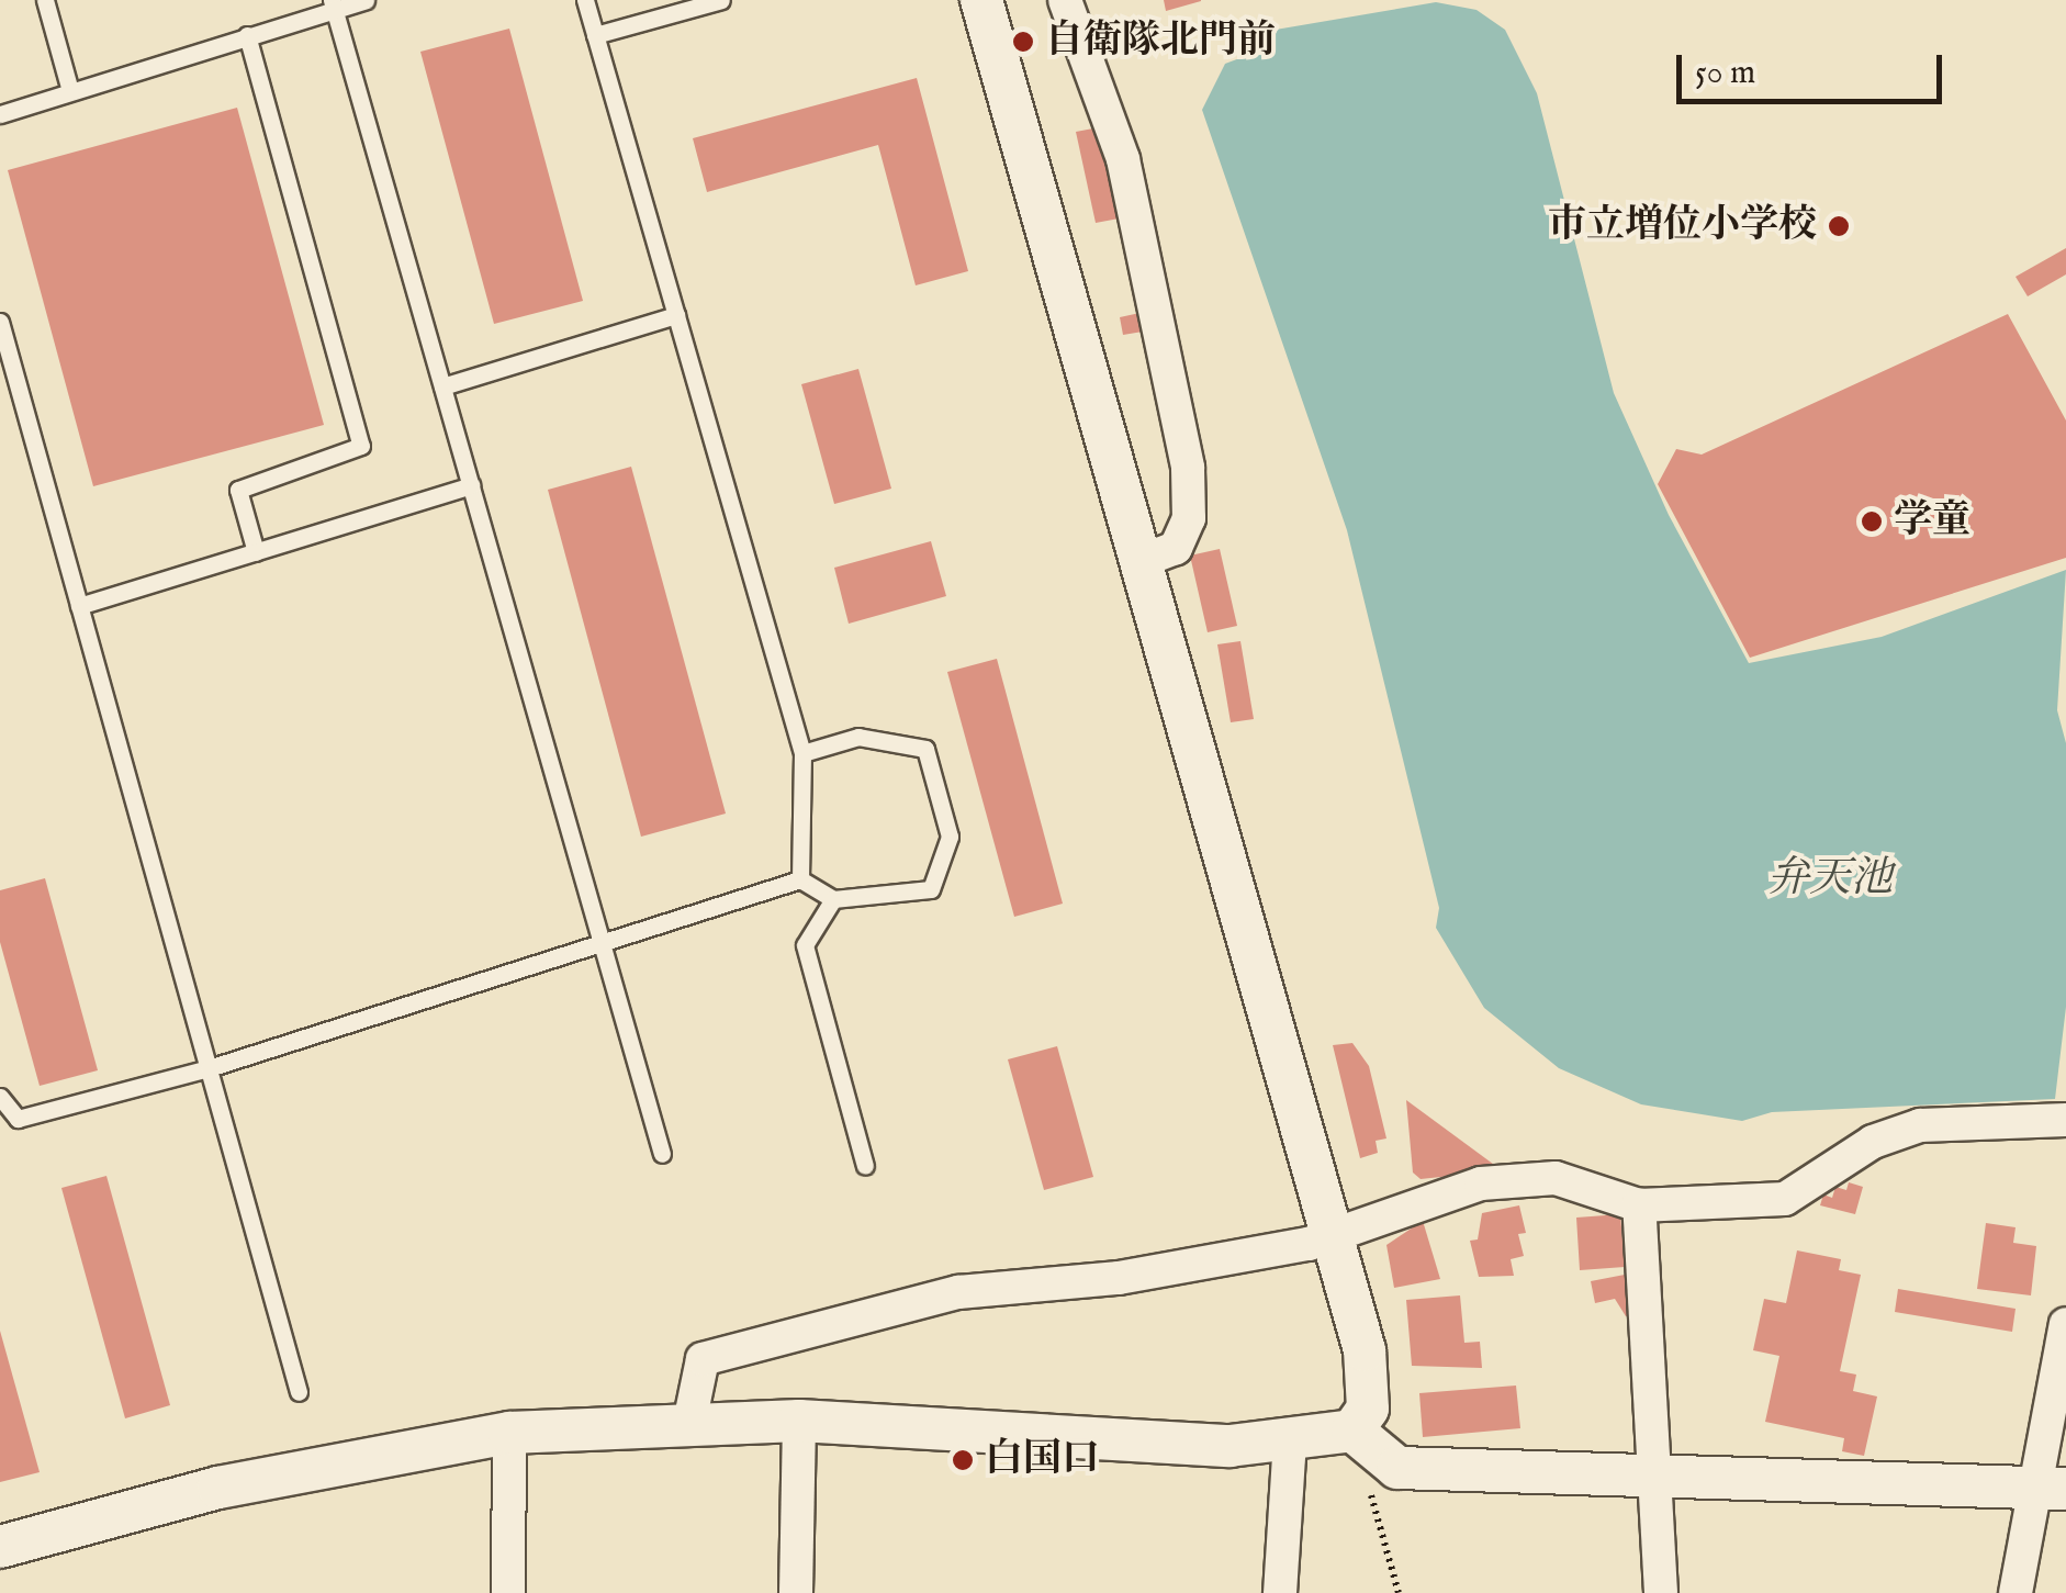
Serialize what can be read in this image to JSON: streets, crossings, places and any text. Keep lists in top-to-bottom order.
{
  "water": ["弁天池"],
  "places": [
    "自衛隊北門前",
    "市立増位小学校",
    "学童",
    "白国口"
  ],
  "scale_bar": "50 m"
}
